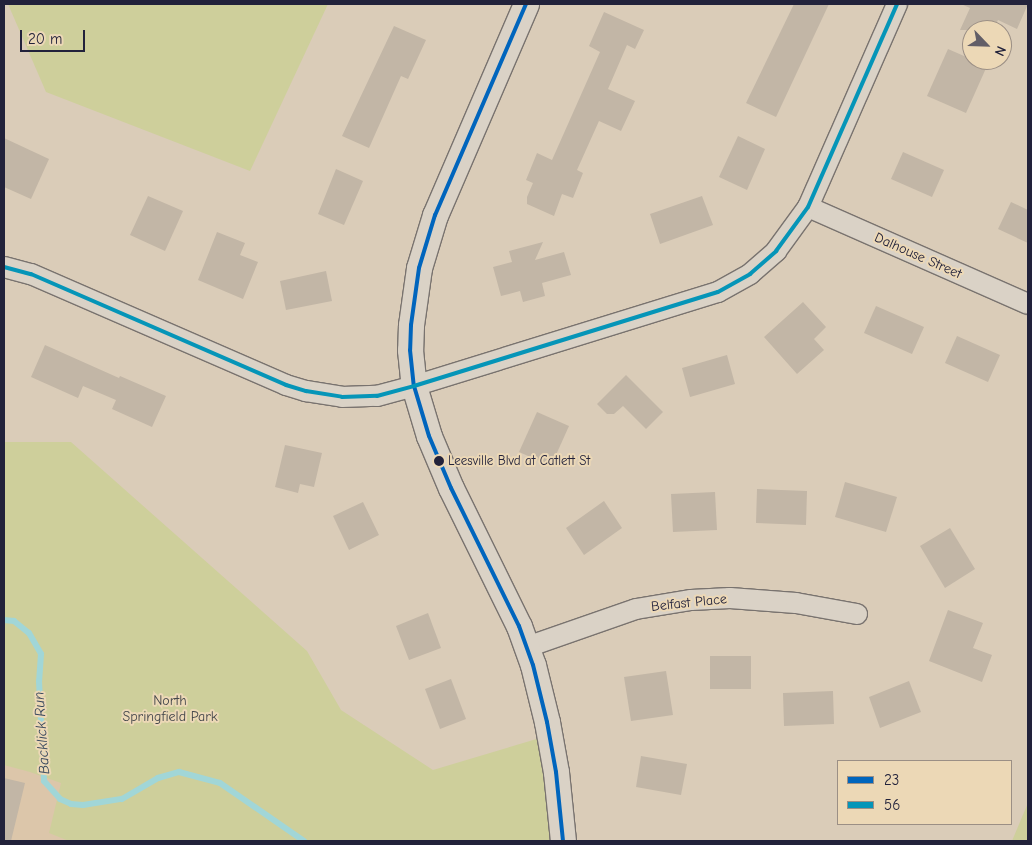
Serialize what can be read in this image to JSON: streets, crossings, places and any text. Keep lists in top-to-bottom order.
{
  "streets": {
    "street": ["Dalhouse Street", "Belfast Place"]
  },
  "water": ["Backlick Run"],
  "parks": ["North Springfield Park"],
  "places": ["Leesville Blvd at Catlett St"],
  "lines": ["transit line 23", "transit line 56"],
  "legend": ["23", "56"],
  "scale_bar": "20 m",
  "north": "bottom right"
}
